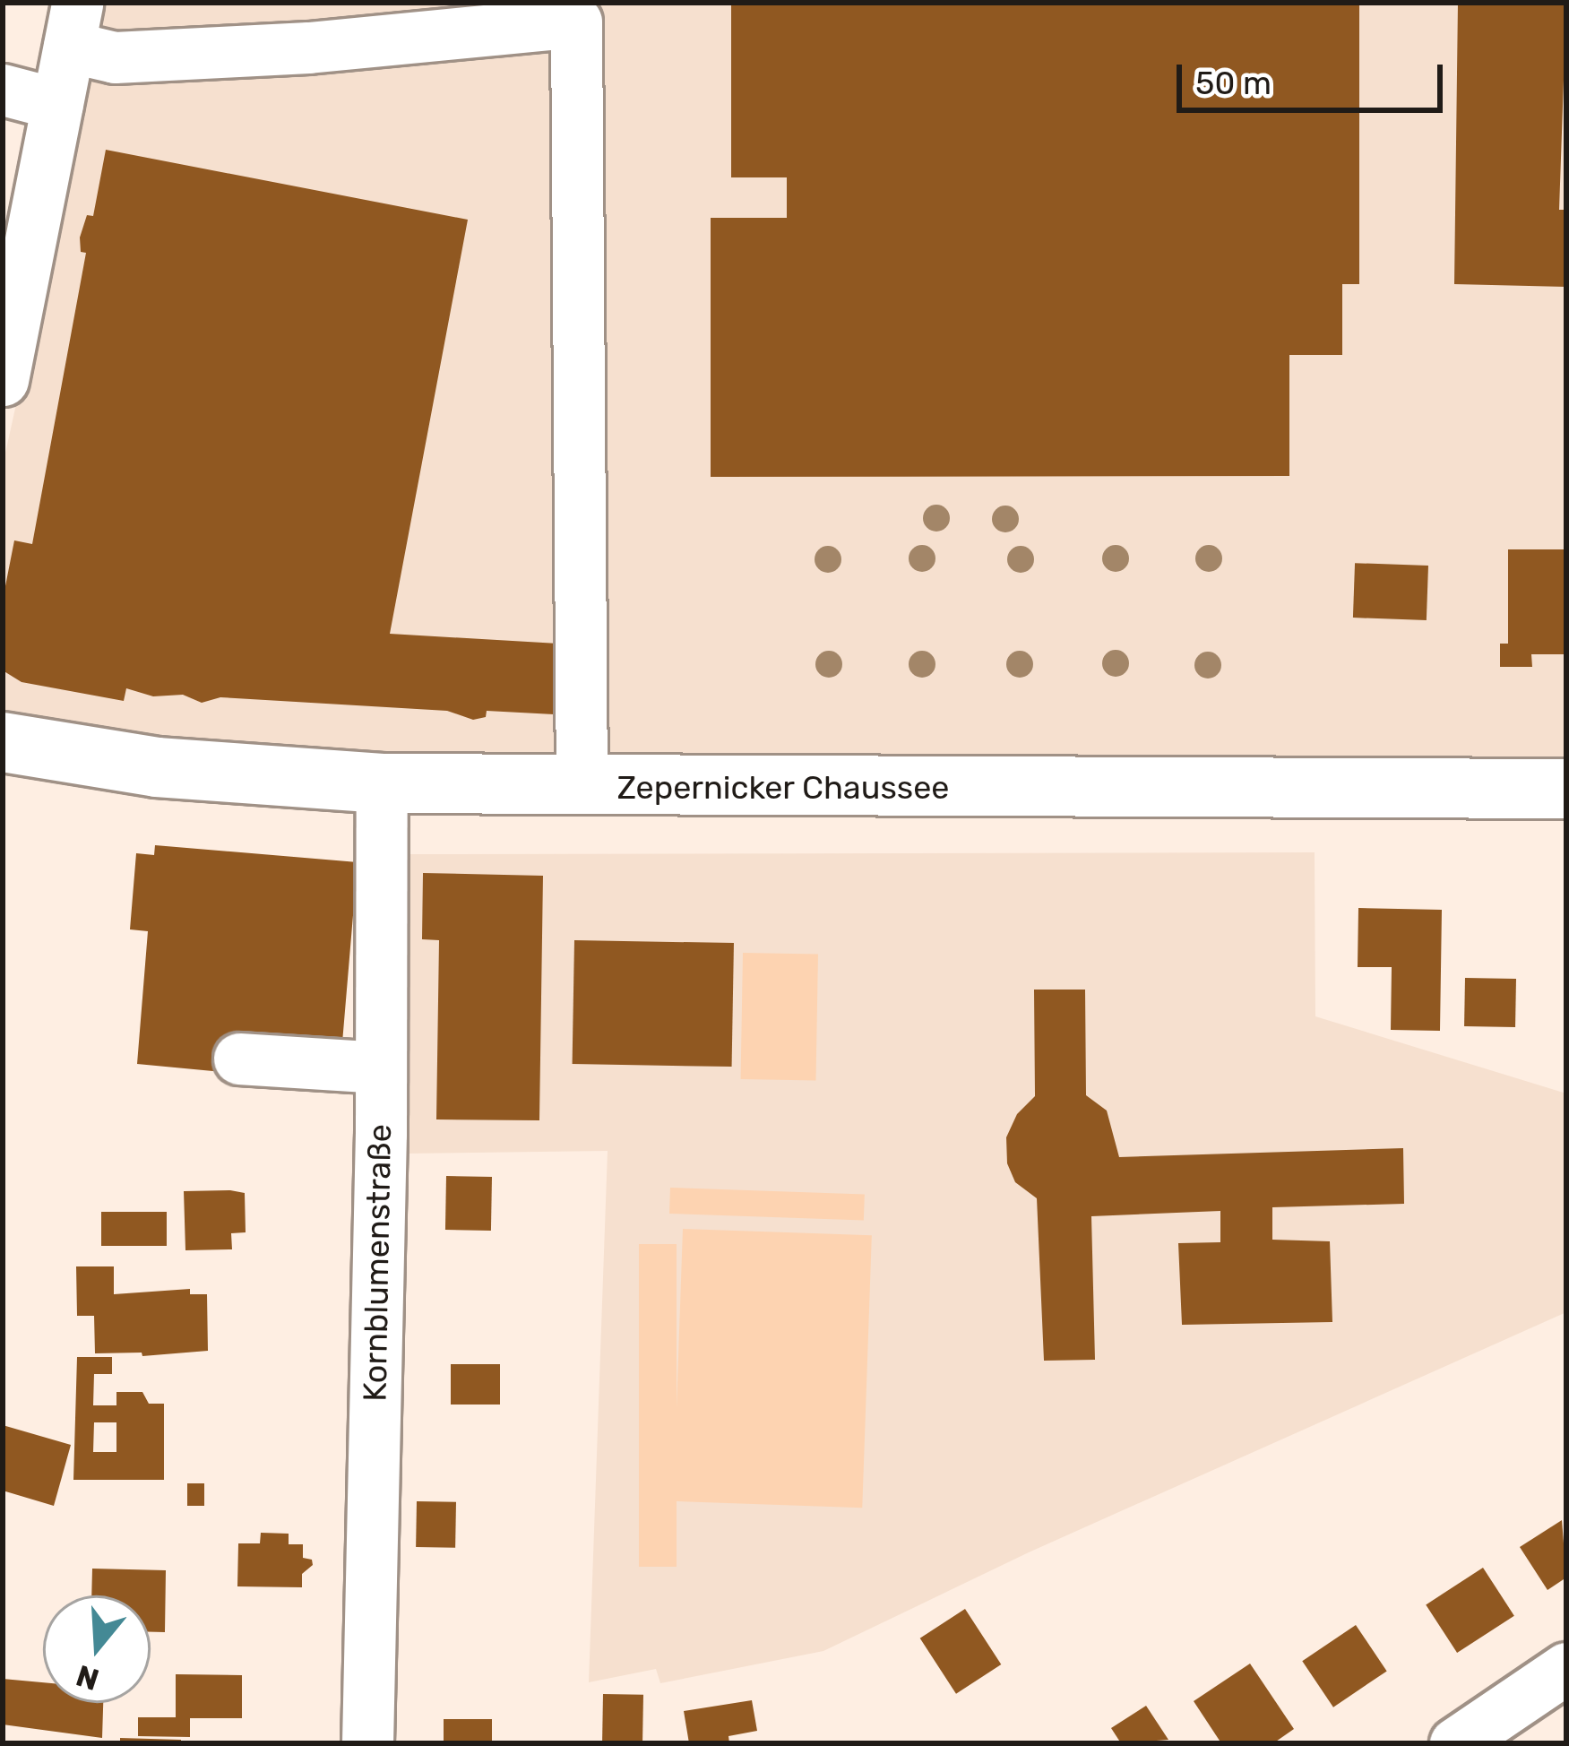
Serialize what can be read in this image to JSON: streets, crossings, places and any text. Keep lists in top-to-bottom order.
{
  "streets": {
    "main road": ["Zepernicker Chaussee"],
    "street": ["Kornblumenstraße"]
  },
  "crossings": [
    ["Zepernicker Chaussee", "Kornblumenstraße"]
  ],
  "scale_bar": "50 m",
  "north": "bottom"
}
